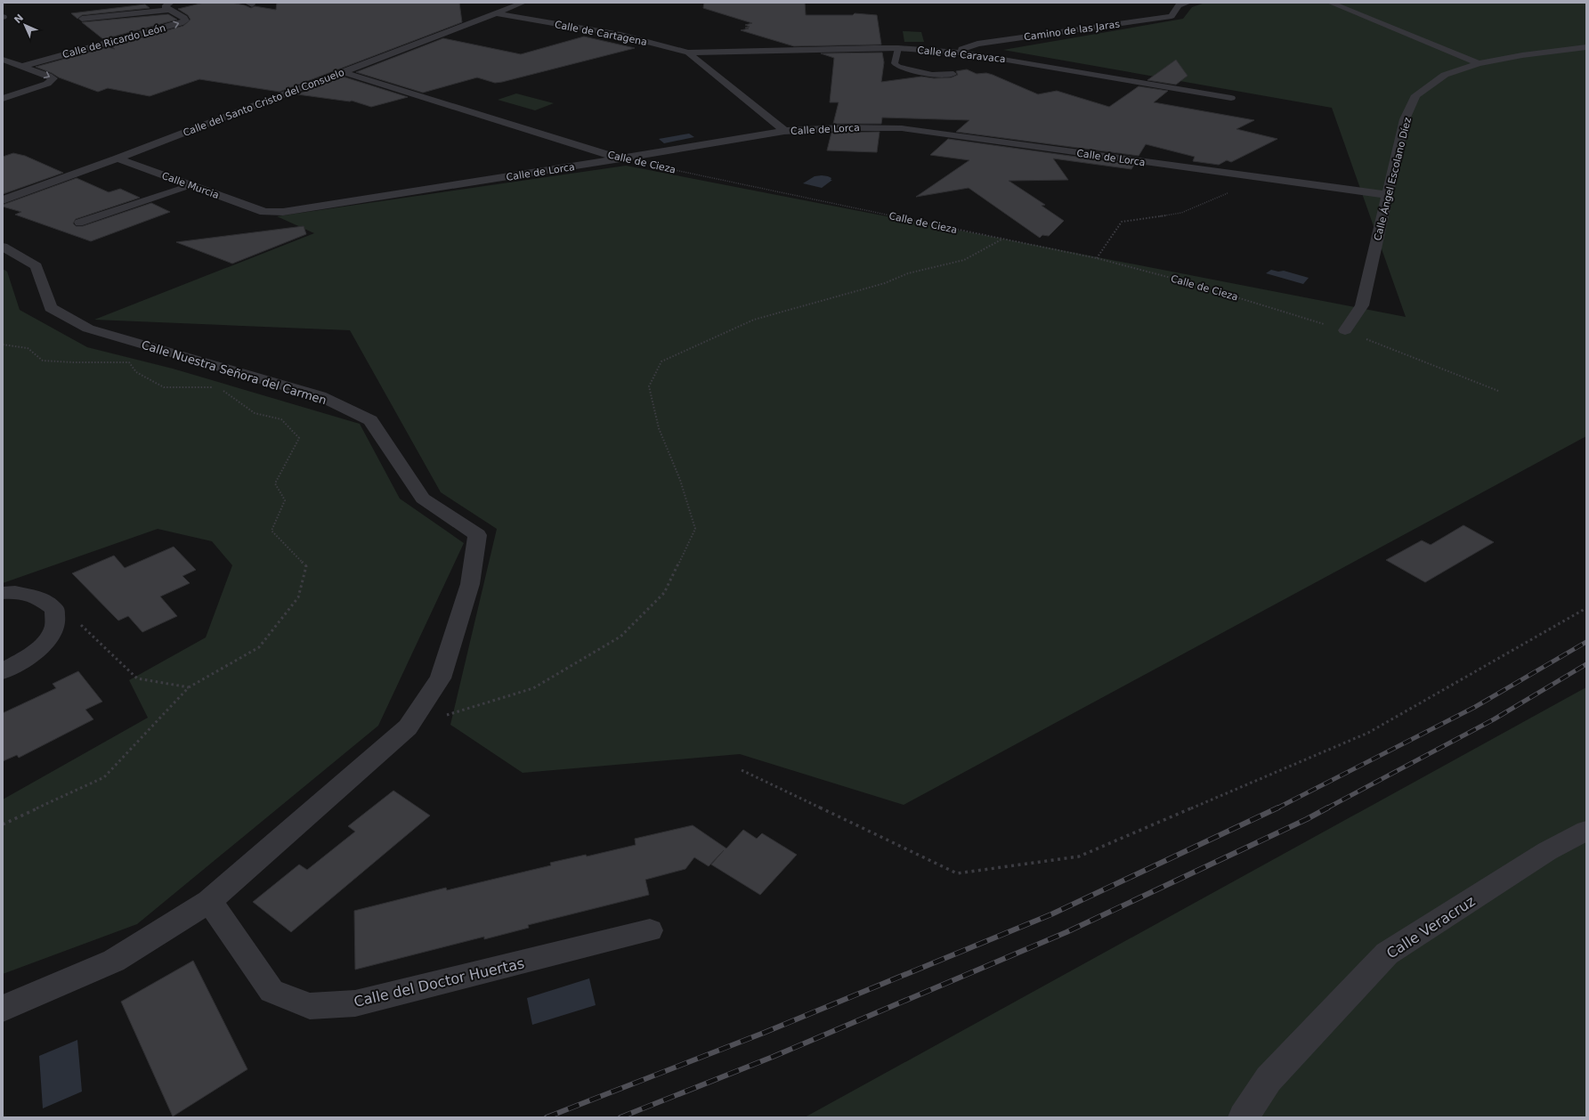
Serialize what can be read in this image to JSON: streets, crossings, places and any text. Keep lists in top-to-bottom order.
{
  "streets": {
    "street": [
      "Camino de las Jaras",
      "Calle de Cartagena",
      "Calle de Ricardo León",
      "Calle de Caravaca",
      "Calle del Santo Cristo del Consuelo",
      "Calle de Lorca",
      "Calle de Cieza",
      "Calle Ángel Escolano Díez",
      "Calle Murcia",
      "Calle Nuestra Señora del Carmen",
      "Calle Veracruz",
      "Calle del Doctor Huertas"
    ]
  },
  "crossings": [
    ["Camino de las Jaras", "Calle de Caravaca"],
    ["Calle de Cartagena", "Calle de Caravaca"],
    ["Calle de Cartagena", "Calle del Santo Cristo del Consuelo"],
    ["Calle de Cartagena", "Calle de Lorca"],
    ["Calle del Santo Cristo del Consuelo", "Calle de Cieza"],
    ["Calle del Santo Cristo del Consuelo", "Calle Murcia"],
    ["Calle de Lorca", "Calle de Cieza"],
    ["Calle de Lorca", "Calle Ángel Escolano Díez"],
    ["Calle de Lorca", "Calle Murcia"],
    ["Calle de Cieza", "Calle Ángel Escolano Díez"]
  ],
  "one_way": ["Calle de Ricardo León"],
  "north": "top left"
}
